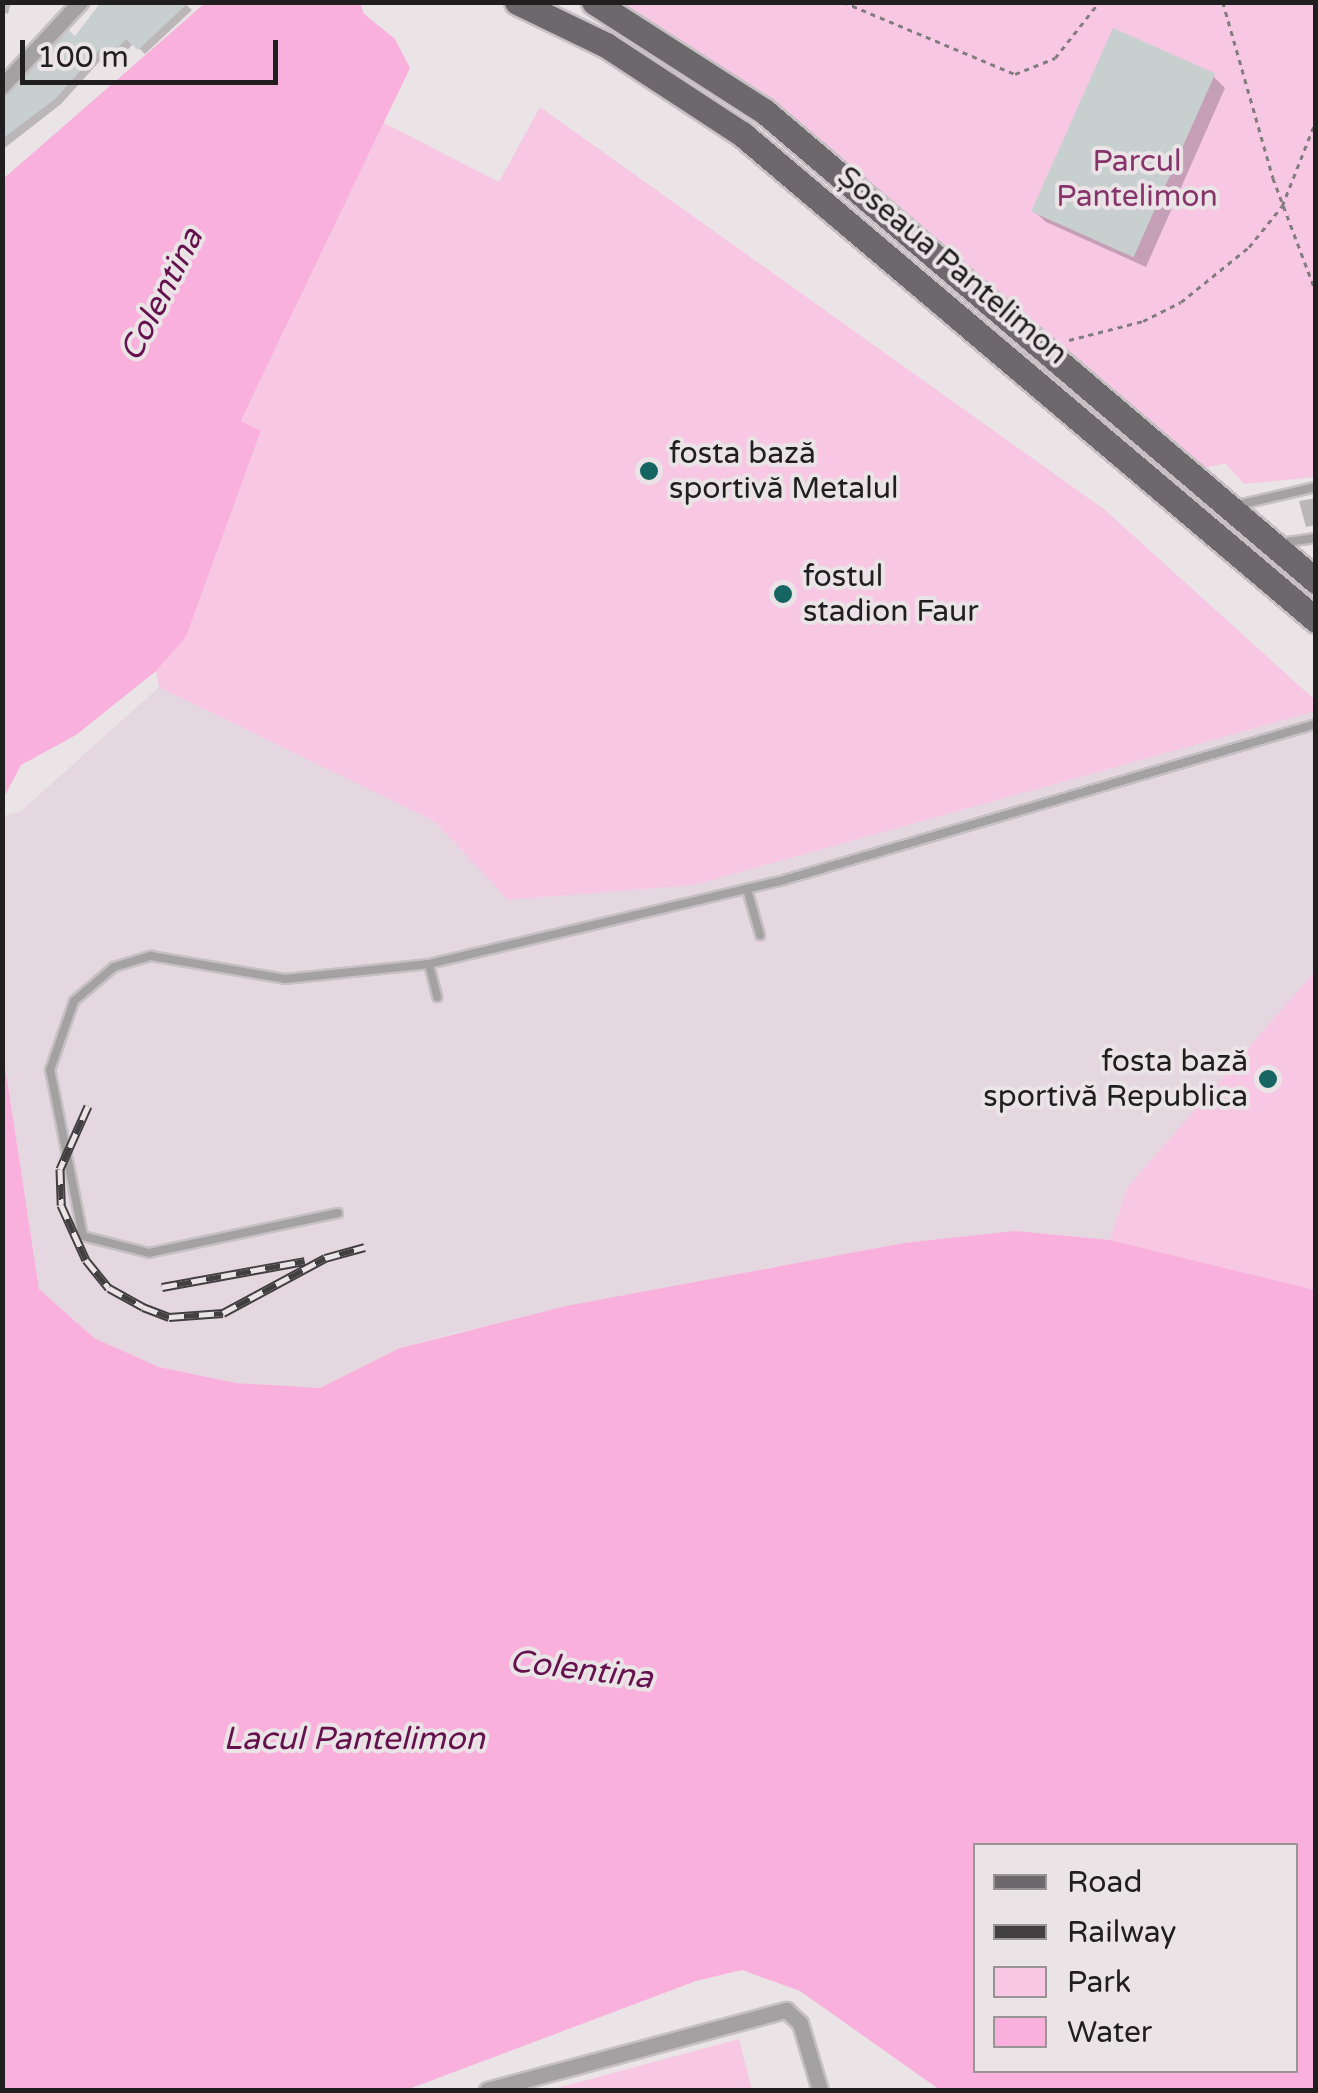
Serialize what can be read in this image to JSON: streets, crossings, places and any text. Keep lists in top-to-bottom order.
{
  "streets": {
    "main road": ["Șoseaua Pantelimon"]
  },
  "water": ["Colentina", "Lacul Pantelimon"],
  "parks": ["Parcul Pantelimon"],
  "places": ["fosta bază sportivă Metalul", "fostul stadion Faur", "fosta bază sportivă Republica"],
  "legend": [
    "Road",
    "Railway",
    "Park",
    "Water"
  ],
  "scale_bar": "100 m"
}
